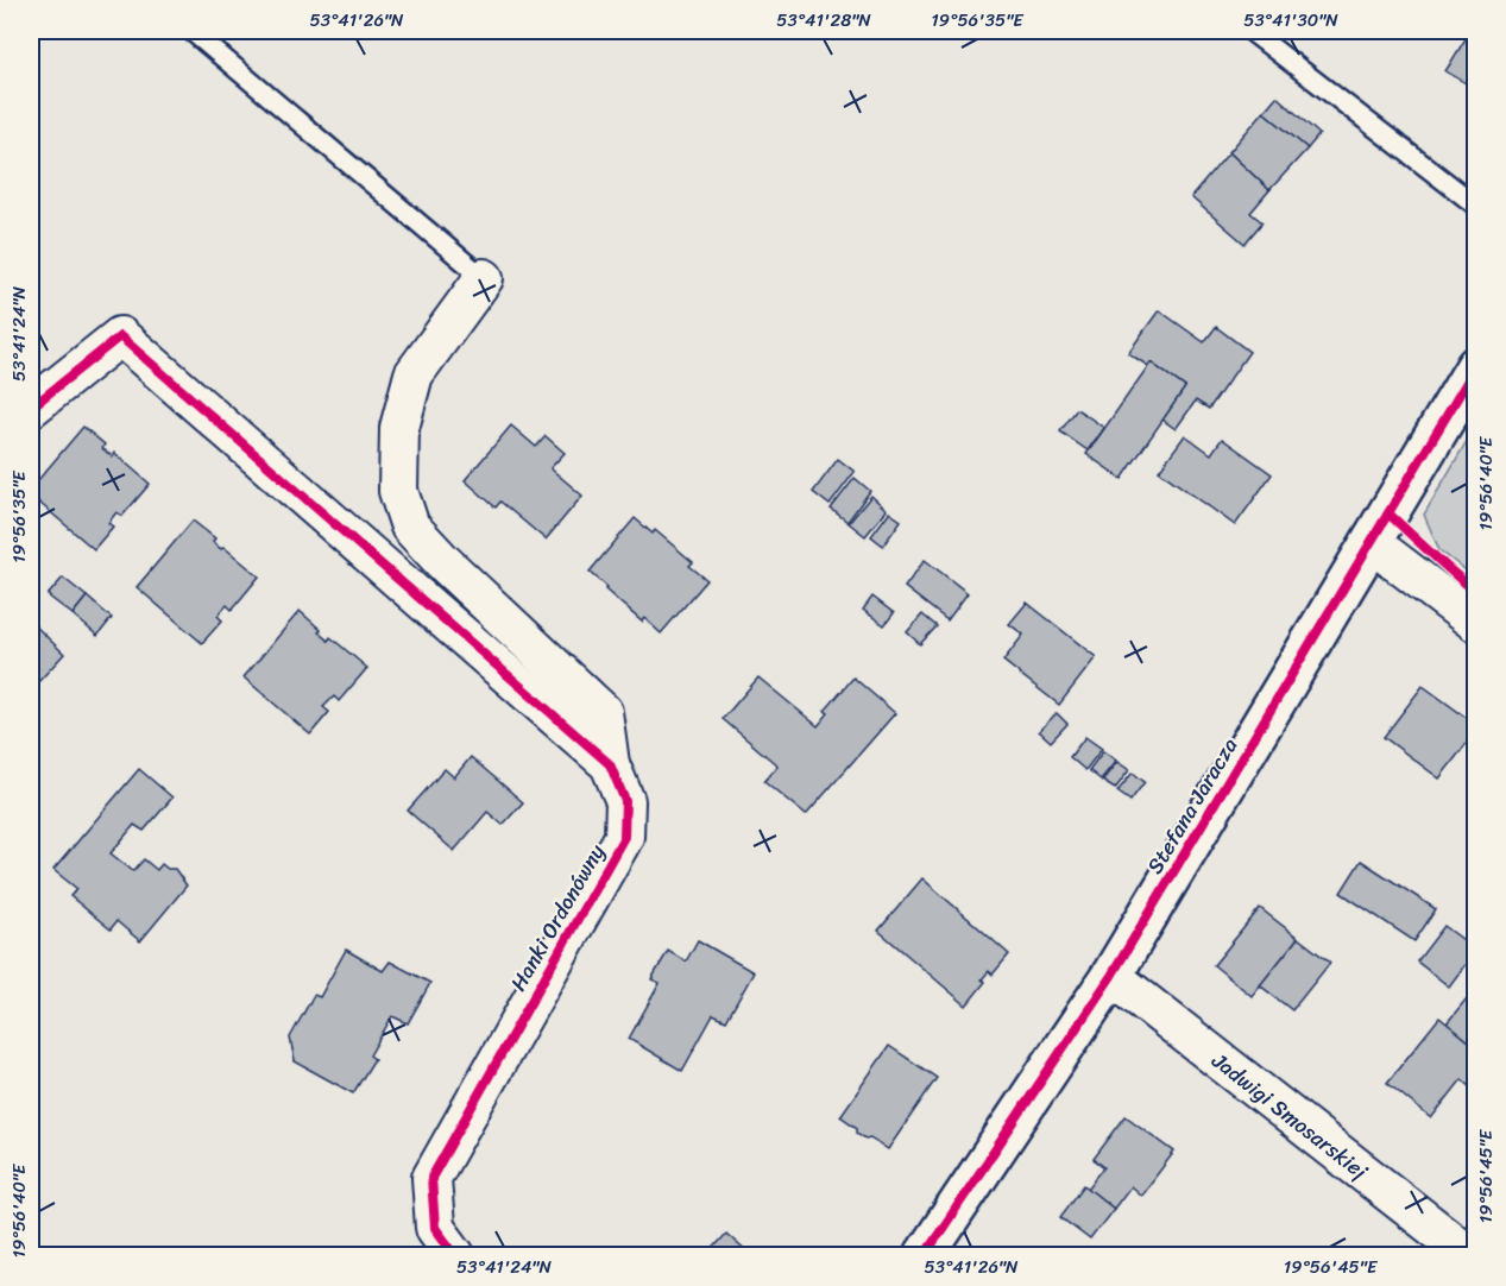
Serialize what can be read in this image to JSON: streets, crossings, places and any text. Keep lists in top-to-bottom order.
{
  "streets": {
    "street": ["Stefana Jaracza", "Hanki Ordonówny", "Jadwigi Smosarskiej"]
  },
  "crossings": [
    ["Stefana Jaracza", "Jadwigi Smosarskiej"]
  ],
  "coordinates": [
    "53°41'26\"N",
    "53°41'28\"N",
    "19°56'35\"E",
    "53°41'30\"N",
    "53°41'24\"N",
    "19°56'40\"E",
    "19°56'45\"E"
  ]
}
